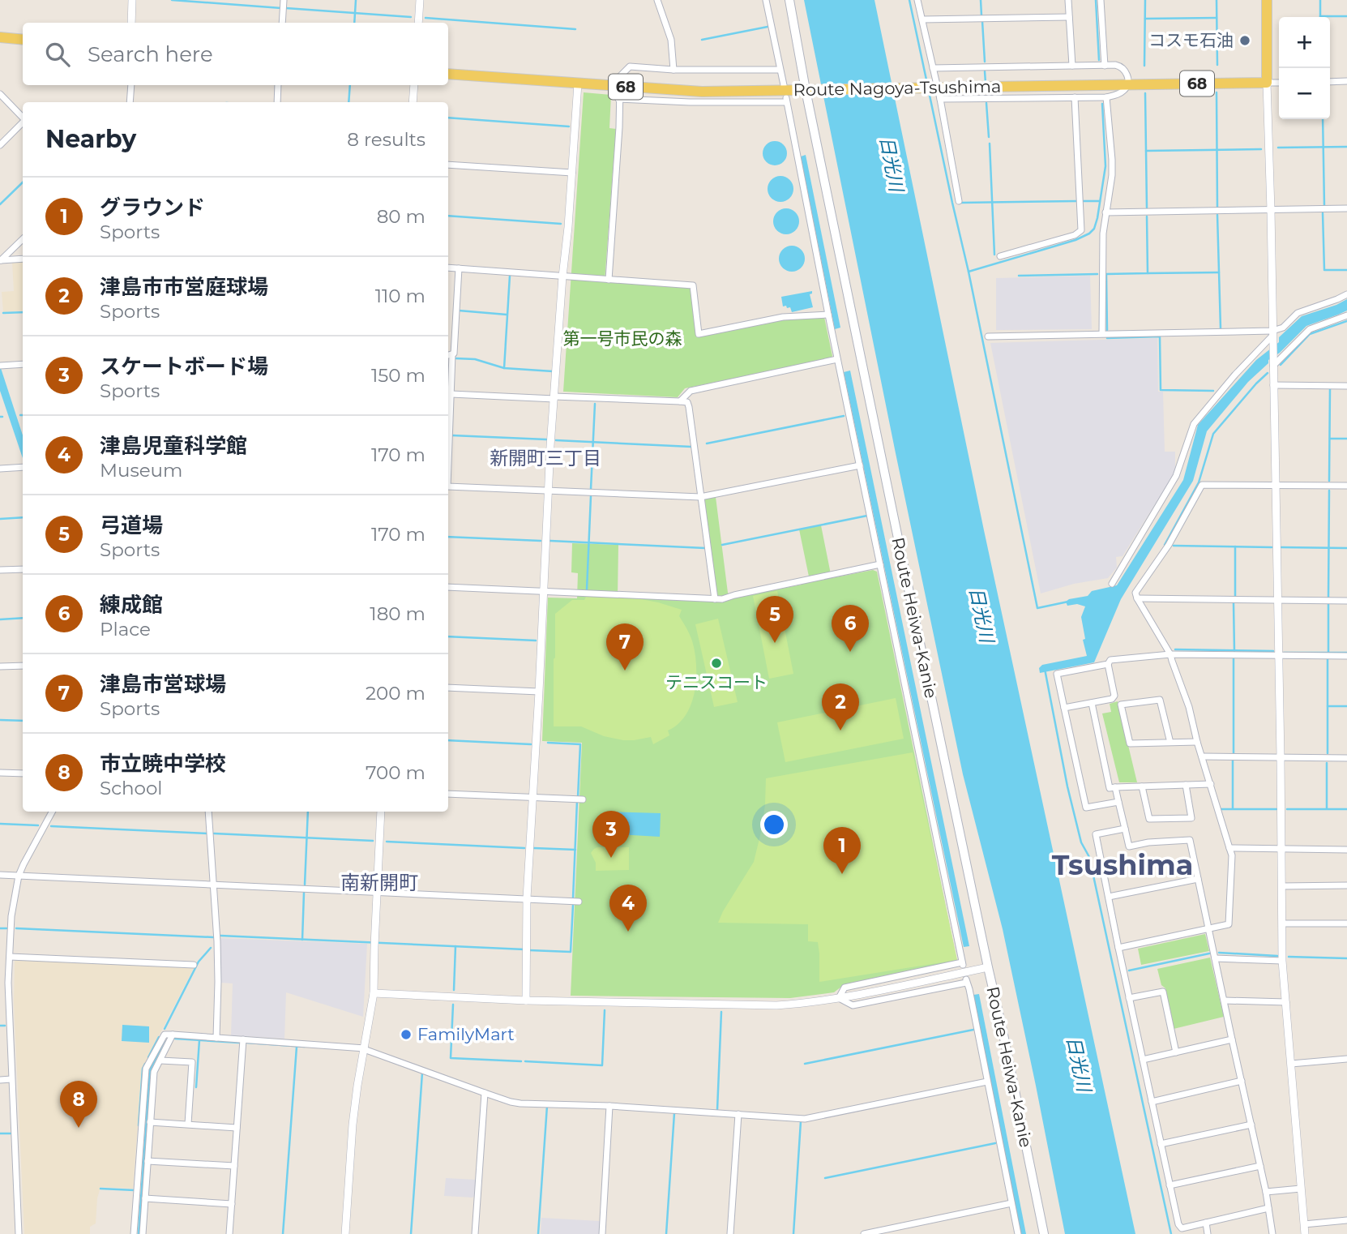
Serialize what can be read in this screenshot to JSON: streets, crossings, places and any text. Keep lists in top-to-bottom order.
{
  "streets": {
    "main road": ["68", "Route Nagoya-Tsushima", "Route Heiwa-Kanie"]
  },
  "crossings": [
    ["Route Nagoya-Tsushima", "Route Heiwa-Kanie"]
  ],
  "districts": ["新開町三丁目", "Tsushima", "南新開町"],
  "water": ["日光川"],
  "parks": ["第一号市民の森"],
  "places": ["コスモ石油", "テニスコート", "FamilyMart"],
  "page": {
    "map_buttons": ["+", "−"],
    "search": "Search here",
    "heading": ["Nearby", "8 results"],
    "list": [
      {
        "mark": "1",
        "name": "グラウンド",
        "note": "Sports",
        "value": "80 m"
      },
      {
        "mark": "2",
        "name": "津島市市営庭球場",
        "note": "Sports",
        "value": "110 m"
      },
      {
        "mark": "3",
        "name": "スケートボード場",
        "note": "Sports",
        "value": "150 m"
      },
      {
        "mark": "4",
        "name": "津島児童科学館",
        "note": "Museum",
        "value": "170 m"
      },
      {
        "mark": "5",
        "name": "弓道場",
        "note": "Sports",
        "value": "170 m"
      },
      {
        "mark": "6",
        "name": "練成館",
        "note": "Place",
        "value": "180 m"
      },
      {
        "mark": "7",
        "name": "津島市営球場",
        "note": "Sports",
        "value": "200 m"
      },
      {
        "mark": "8",
        "name": "市立暁中学校",
        "note": "School",
        "value": "700 m"
      }
    ],
    "pins": [
      "5",
      "6",
      "7",
      "2",
      "3",
      "1",
      "4",
      "8"
    ]
  }
}
